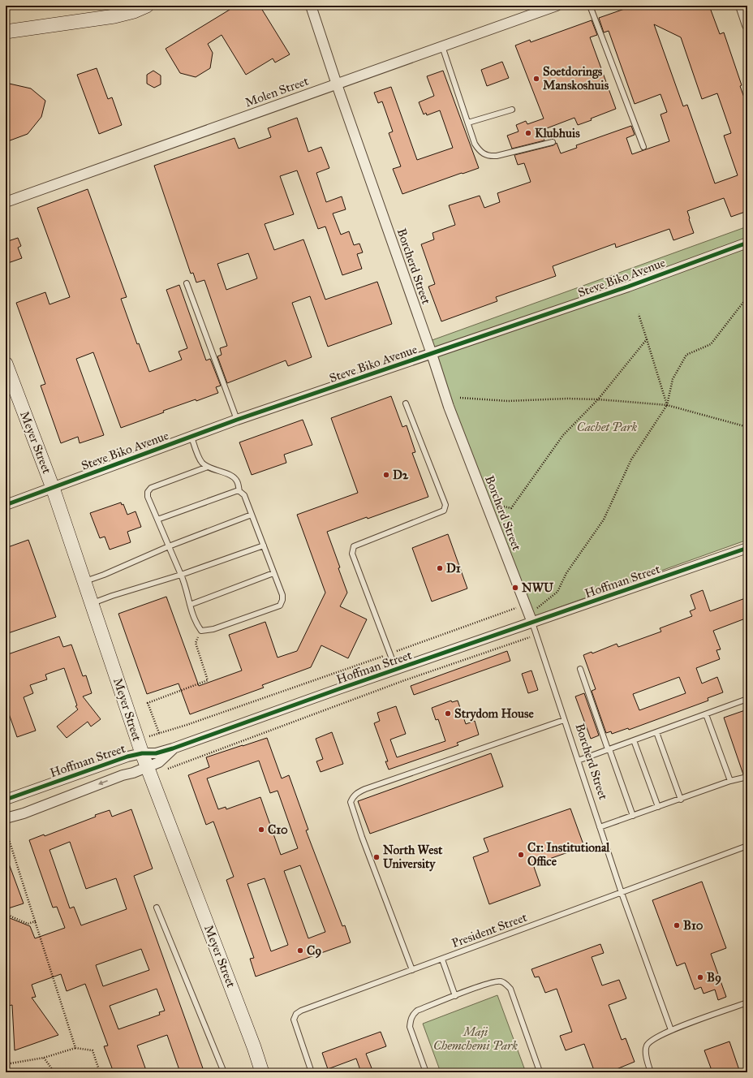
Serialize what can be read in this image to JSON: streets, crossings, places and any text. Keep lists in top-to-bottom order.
{
  "streets": {
    "street": [
      "Molen Street",
      "Borcherd Street",
      "Steve Biko Avenue",
      "Meyer Street",
      "Hoffman Street"
    ],
    "lane": ["President Street"]
  },
  "crossings": [
    ["Molen Street", "Borcherd Street"],
    ["Borcherd Street", "Steve Biko Avenue"],
    ["Borcherd Street", "Hoffman Street"],
    ["Borcherd Street", "President Street"],
    ["Steve Biko Avenue", "Meyer Street"],
    ["Meyer Street", "Hoffman Street"]
  ],
  "parks": ["Cachet Park", "Maji Chemchemi Park"],
  "places": [
    "Soetdorings Manskoshuis",
    "Klubhuis",
    "D2",
    "D1",
    "NWU",
    "Strydom House",
    "C10",
    "C1: Institutional Office",
    "North West University",
    "B10",
    "C9",
    "B9"
  ]
}
